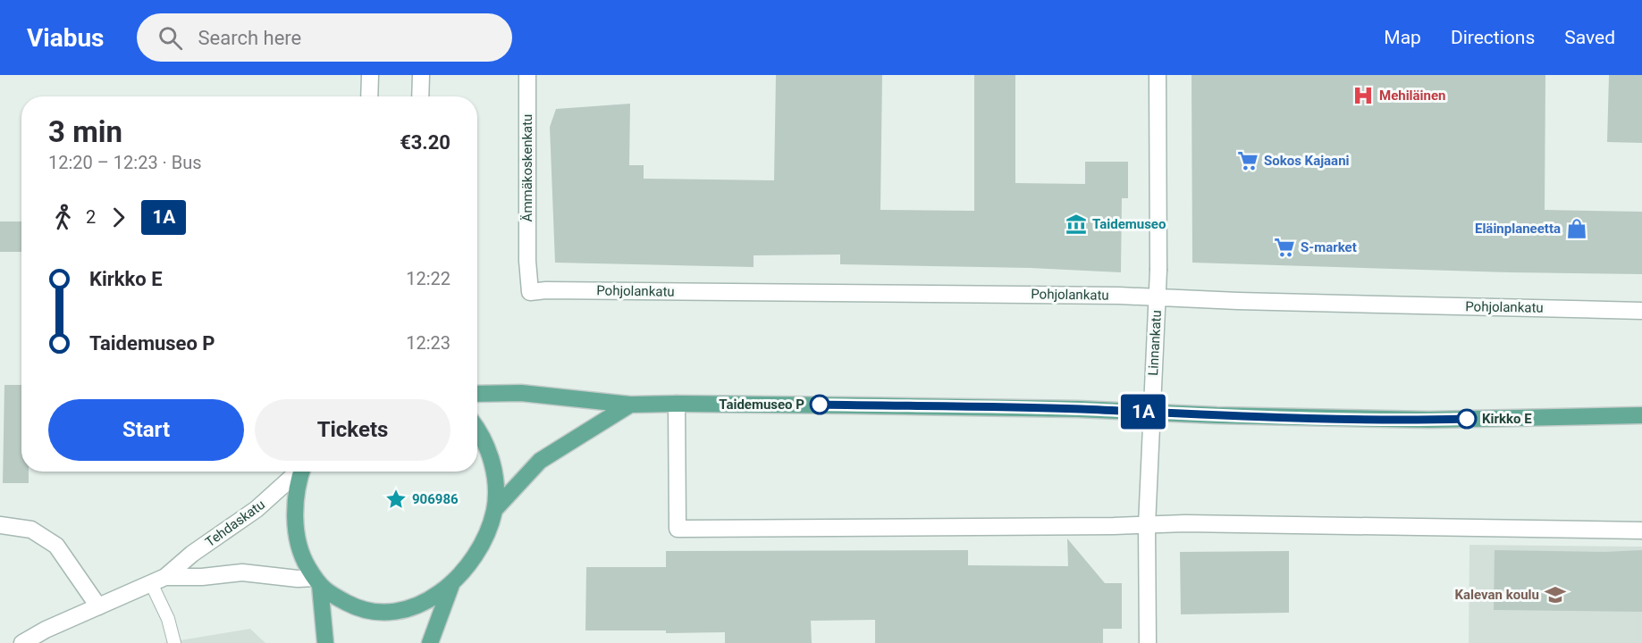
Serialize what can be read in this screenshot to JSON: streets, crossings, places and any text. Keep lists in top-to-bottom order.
{
  "streets": {
    "street": [
      "Ämmäkoskenkatu",
      "Pohjolankatu",
      "Linnankatu",
      "Tehdaskatu"
    ]
  },
  "crossings": [
    ["Ämmäkoskenkatu", "Pohjolankatu"],
    ["Pohjolankatu", "Linnankatu"]
  ],
  "places": {
    "hospital": ["Mehiläinen"],
    "supermarket": ["Sokos Kajaani", "S-market"],
    "museum": ["Taidemuseo"],
    "shop": ["Eläinplaneetta"],
    "other": ["Taidemuseo P", "Kirkko E"],
    "place": ["906986"],
    "school or university": ["Kalevan koulu"]
  },
  "lines": ["bus line 1A"],
  "page": {
    "header": "Viabus",
    "search": "Search here",
    "nav": ["Map", "Directions", "Saved"],
    "on_map": "1A",
    "heading": ["3 min", "12:20 – 12:23 · Bus", "€3.20"],
    "legs": ["2", "1A"],
    "list": [
      {
        "name": "Kirkko E",
        "value": "12:22"
      },
      {
        "name": "Taidemuseo P",
        "value": "12:23"
      }
    ],
    "buttons": ["Start", "Tickets"]
  }
}
